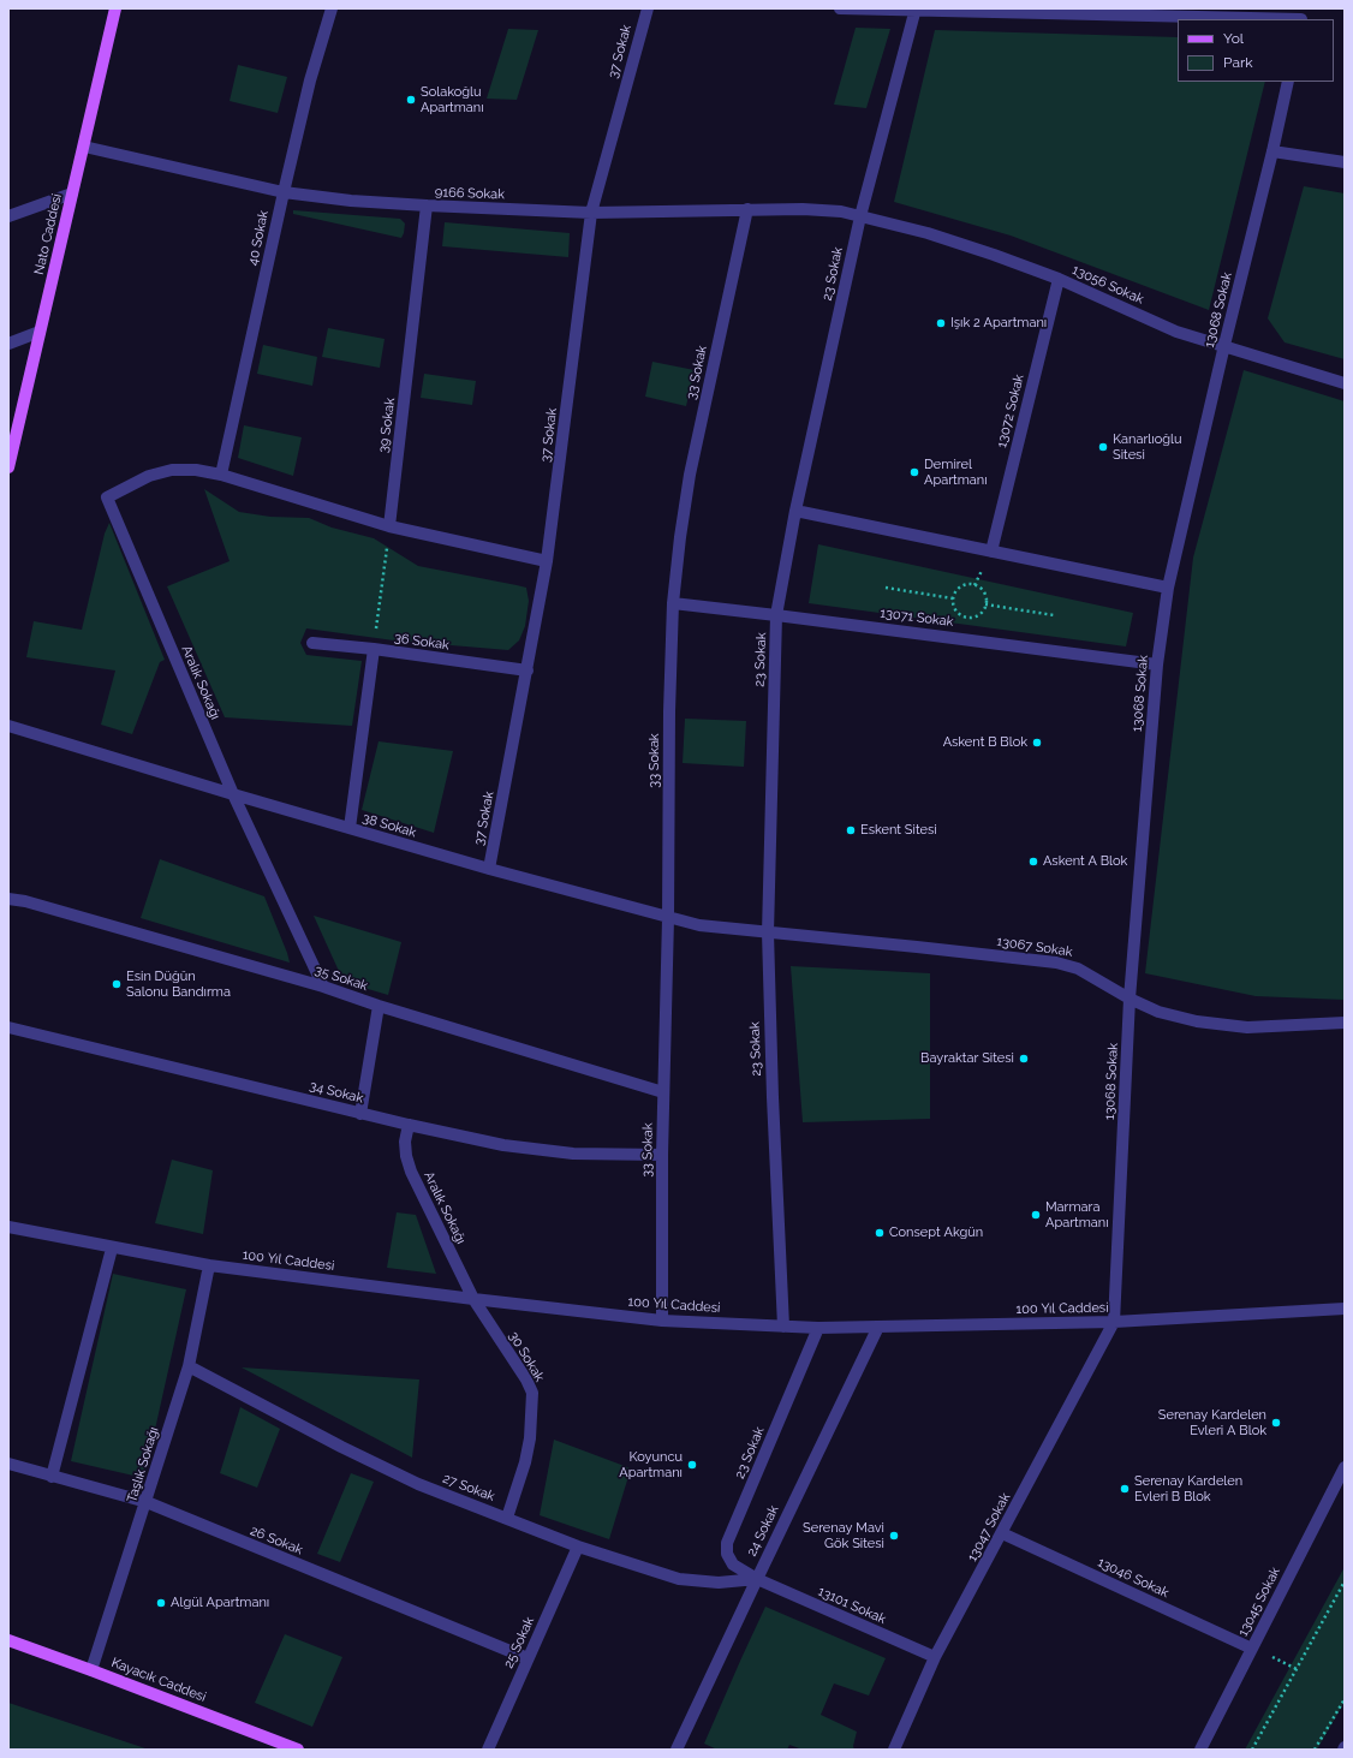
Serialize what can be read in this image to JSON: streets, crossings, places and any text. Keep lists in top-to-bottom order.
{
  "streets": {
    "main road": ["Nato Caddesi", "Kayacık Caddesi"],
    "street": [
      "37 Sokak",
      "9166 Sokak",
      "40 Sokak",
      "23 Sokak",
      "13056 Sokak",
      "13068 Sokak",
      "33 Sokak",
      "13072 Sokak",
      "39 Sokak",
      "13071 Sokak",
      "36 Sokak",
      "Aralık Sokağı",
      "38 Sokak",
      "13067 Sokak",
      "35 Sokak",
      "34 Sokak",
      "100 Yıl Caddesi",
      "30 Sokak",
      "Taşlık Sokağı",
      "27 Sokak",
      "13047 Sokak",
      "24 Sokak",
      "26 Sokak",
      "13046 Sokak",
      "13045 Sokak",
      "13101 Sokak",
      "25 Sokak"
    ]
  },
  "crossings": [
    ["37 Sokak", "9166 Sokak"],
    ["37 Sokak", "36 Sokak"],
    ["37 Sokak", "38 Sokak"],
    ["9166 Sokak", "Nato Caddesi"],
    ["9166 Sokak", "40 Sokak"],
    ["9166 Sokak", "23 Sokak"],
    ["9166 Sokak", "13056 Sokak"],
    ["9166 Sokak", "33 Sokak"],
    ["9166 Sokak", "39 Sokak"],
    ["40 Sokak", "Aralık Sokağı"],
    ["23 Sokak", "13056 Sokak"],
    ["23 Sokak", "13071 Sokak"],
    ["23 Sokak", "38 Sokak"],
    ["23 Sokak", "13067 Sokak"],
    ["23 Sokak", "100 Yıl Caddesi"],
    ["23 Sokak", "27 Sokak"],
    ["23 Sokak", "24 Sokak"],
    ["23 Sokak", "13101 Sokak"],
    ["13056 Sokak", "13068 Sokak"],
    ["13056 Sokak", "13072 Sokak"],
    ["13068 Sokak", "13071 Sokak"],
    ["13068 Sokak", "13067 Sokak"],
    ["13068 Sokak", "100 Yıl Caddesi"],
    ["13068 Sokak", "13047 Sokak"],
    ["33 Sokak", "13071 Sokak"],
    ["33 Sokak", "38 Sokak"],
    ["33 Sokak", "35 Sokak"],
    ["33 Sokak", "34 Sokak"],
    ["33 Sokak", "100 Yıl Caddesi"],
    ["Aralık Sokağı", "38 Sokak"],
    ["Aralık Sokağı", "35 Sokak"],
    ["Aralık Sokağı", "34 Sokak"],
    ["Aralık Sokağı", "100 Yıl Caddesi"],
    ["Aralık Sokağı", "30 Sokak"],
    ["38 Sokak", "13067 Sokak"],
    ["100 Yıl Caddesi", "30 Sokak"],
    ["100 Yıl Caddesi", "Taşlık Sokağı"],
    ["100 Yıl Caddesi", "13047 Sokak"],
    ["100 Yıl Caddesi", "24 Sokak"],
    ["30 Sokak", "27 Sokak"],
    ["Taşlık Sokağı", "27 Sokak"],
    ["Taşlık Sokağı", "26 Sokak"],
    ["Taşlık Sokağı", "Kayacık Caddesi"],
    ["27 Sokak", "24 Sokak"],
    ["27 Sokak", "13101 Sokak"],
    ["27 Sokak", "25 Sokak"],
    ["13047 Sokak", "13046 Sokak"],
    ["13047 Sokak", "13101 Sokak"],
    ["24 Sokak", "13101 Sokak"],
    ["26 Sokak", "25 Sokak"],
    ["13046 Sokak", "13045 Sokak"]
  ],
  "places": [
    "Solakoğlu Apartmanı",
    "Işık 2 Apartmanı",
    "Kanarlıoğlu Sitesi",
    "Demirel Apartmanı",
    "Askent B Blok",
    "Eskent Sitesi",
    "Askent A Blok",
    "Esin Düğün Salonu Bandırma",
    "Bayraktar Sitesi",
    "Marmara Apartmanı",
    "Consept Akgün",
    "Serenay Kardelen Evleri A Blok",
    "Koyuncu Apartmanı",
    "Serenay Kardelen Evleri B Blok",
    "Serenay Mavi Gök Sitesi",
    "Algül Apartmanı"
  ],
  "legend": ["Yol", "Park"]
}
